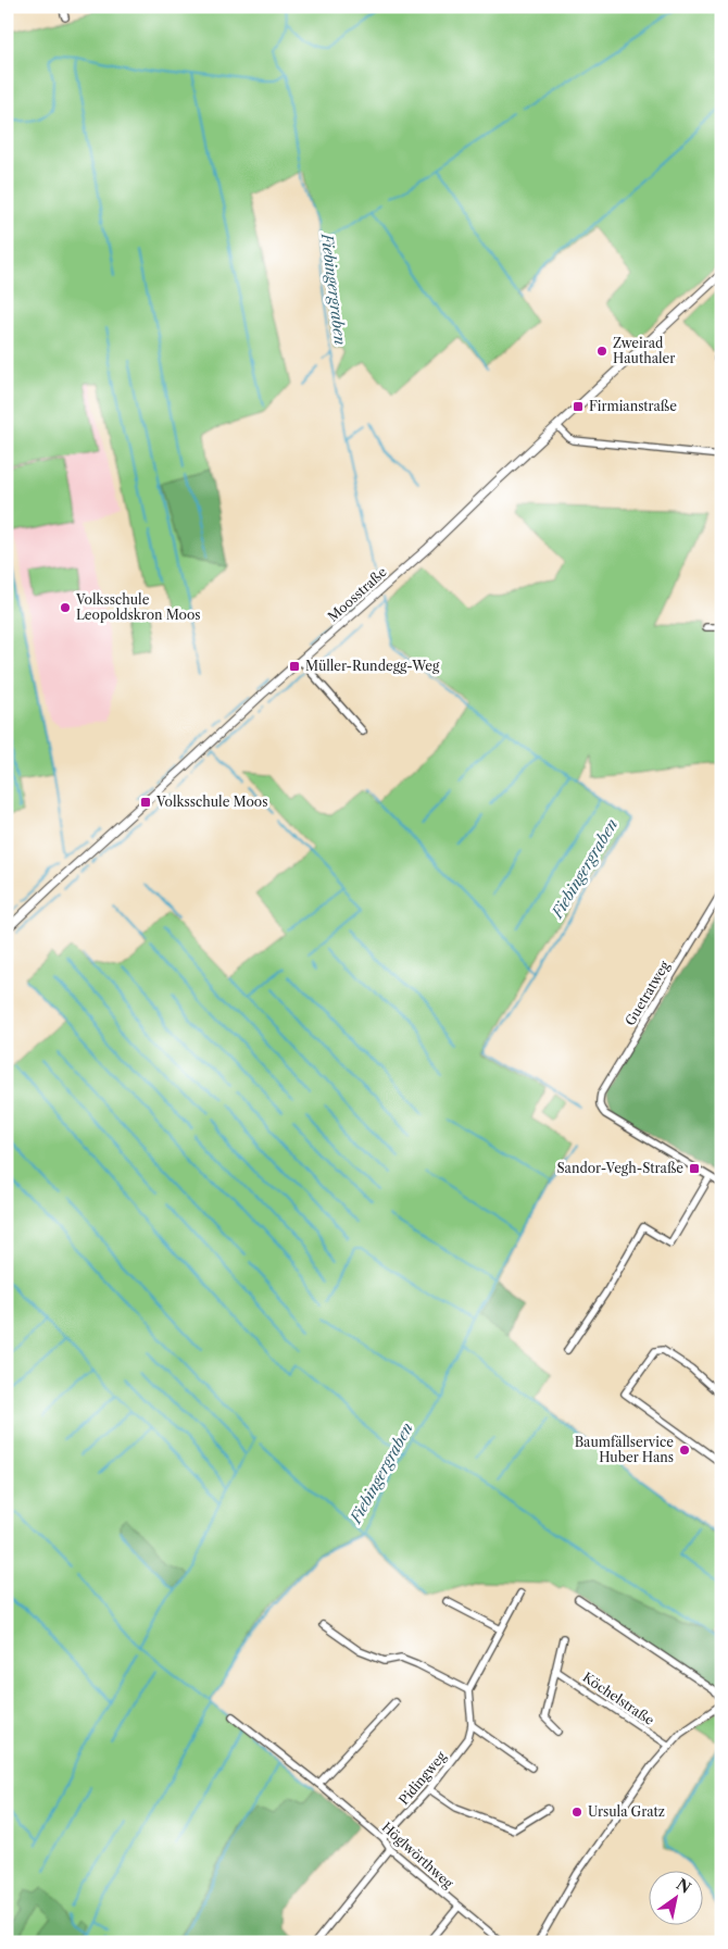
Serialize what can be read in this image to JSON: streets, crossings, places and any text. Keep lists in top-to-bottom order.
{
  "streets": {
    "street": [
      "Moosstraße",
      "Guetratweg",
      "Köchelstraße",
      "Pidingweg",
      "Höglwörthweg"
    ]
  },
  "crossings": [
    ["Pidingweg", "Höglwörthweg"]
  ],
  "water": ["Fiebingergraben"],
  "places": {
    "other": [
      "Zweirad Hauthaler",
      "Volksschule Leopoldskron Moos",
      "Baumfällservice Huber Hans",
      "Ursula Gratz"
    ],
    "transit": [
      "Firmianstraße",
      "Müller-Rundegg-Weg",
      "Volksschule Moos",
      "Sandor-Vegh-Straße"
    ]
  },
  "north": "top right"
}
